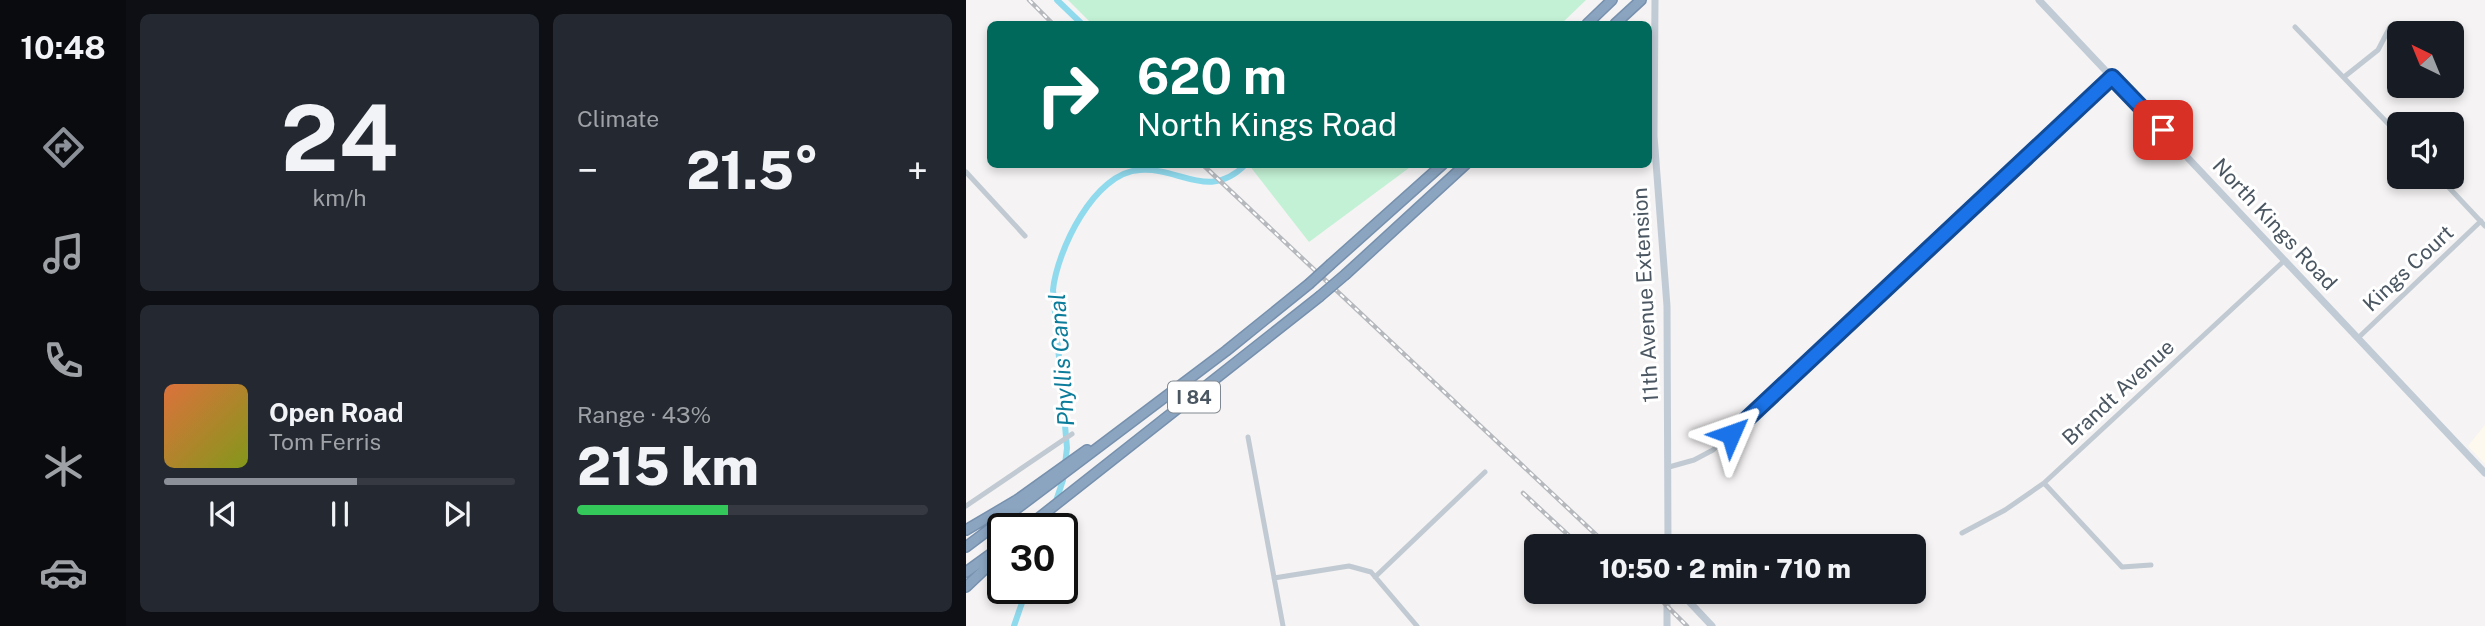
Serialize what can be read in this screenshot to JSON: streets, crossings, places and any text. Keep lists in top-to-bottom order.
{
  "streets": {
    "highway": ["I 84"],
    "street": [
      "North Kings Road",
      "Kings Court",
      "11th Avenue Extension",
      "Brandt Avenue"
    ]
  },
  "crossings": [
    ["North Kings Road", "Kings Court"],
    ["North Kings Road", "Brandt Avenue"]
  ],
  "water": ["Phyllis Canal"],
  "north": "top left",
  "page": {
    "tabs": "10:48",
    "tile": [
      ["24", "km/h"],
      "Climate",
      ["Range · 43%", "215 km"]
    ],
    "turn": ["620 m", "North Kings Road"],
    "heat": ["−", "21.5°", "+"],
    "song": ["Open Road", "Tom Ferris"],
    "limit": "30",
    "trip": "10:50 · 2 min · 710 m"
  }
}
